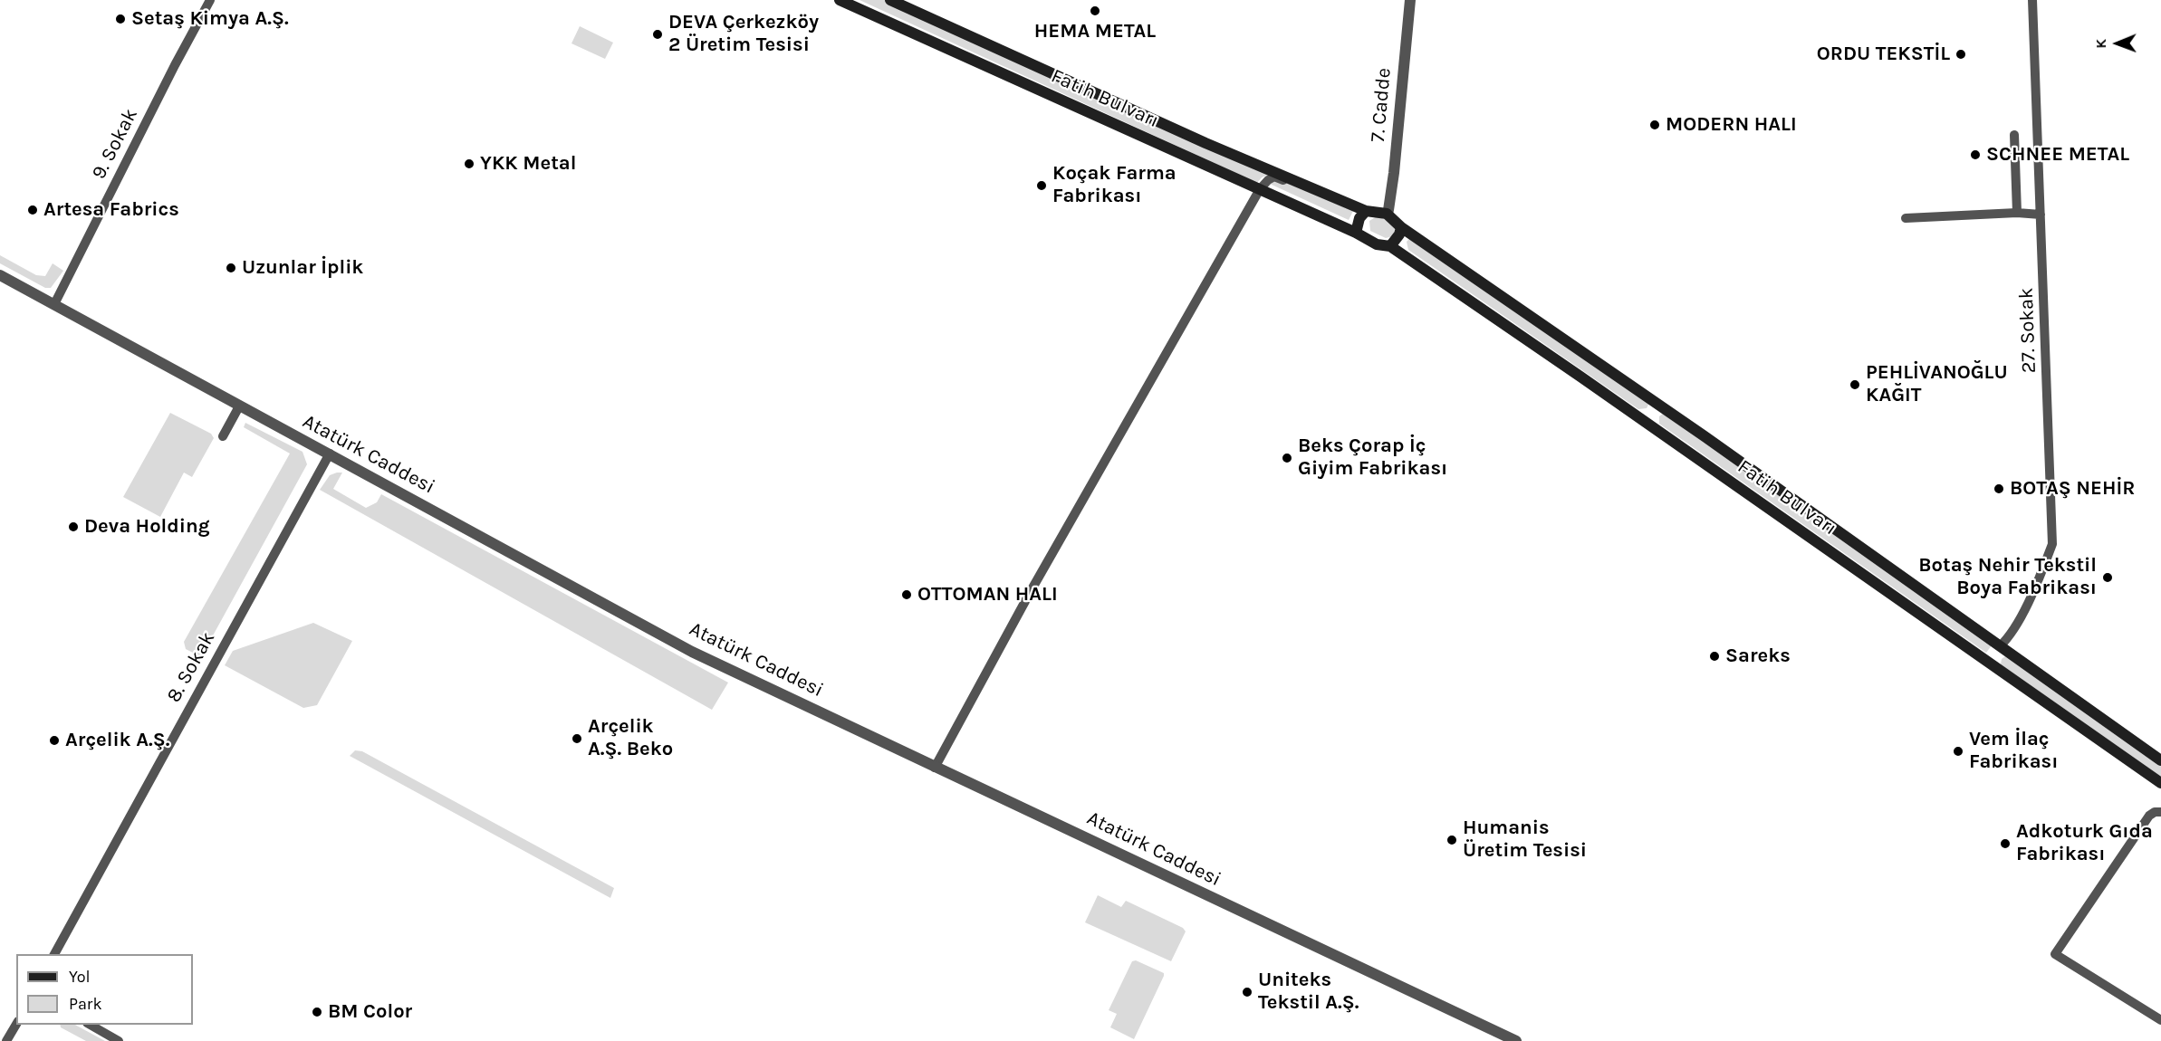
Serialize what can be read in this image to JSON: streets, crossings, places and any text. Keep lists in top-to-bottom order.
{
  "streets": {
    "main road": ["Fatih Bulvarı"],
    "street": [
      "7. Cadde",
      "9. Sokak",
      "27. Sokak",
      "Atatürk Caddesi",
      "8. Sokak"
    ]
  },
  "crossings": [
    ["Fatih Bulvarı", "7. Cadde"],
    ["Fatih Bulvarı", "27. Sokak"],
    ["9. Sokak", "Atatürk Caddesi"],
    ["Atatürk Caddesi", "8. Sokak"]
  ],
  "places": [
    "HEMA METAL",
    "Setaş Kimya A.Ş.",
    "DEVA Çerkezköy 2 Üretim Tesisi",
    "ORDU TEKSTİL",
    "MODERN HALI",
    "SCHNEE METAL",
    "YKK Metal",
    "Koçak Farma Fabrikası",
    "Artesa Fabrics",
    "Uzunlar İplik",
    "PEHLİVANOĞLU KAĞIT",
    "Beks Çorap İç Giyim Fabrikası",
    "BOTAŞ NEHİR",
    "Deva Holding",
    "Botaş Nehir Tekstil Boya Fabrikası",
    "OTTOMAN HALI",
    "Sareks",
    "Arçelik A.Ş. Beko",
    "Arçelik A.Ş.",
    "Vem İlaç Fabrikası",
    "Humanis Üretim Tesisi",
    "Adkoturk Gıda Fabrikası",
    "Uniteks Tekstil A.Ş.",
    "BM Color"
  ],
  "legend": ["Yol", "Park"],
  "north": "left"
}
